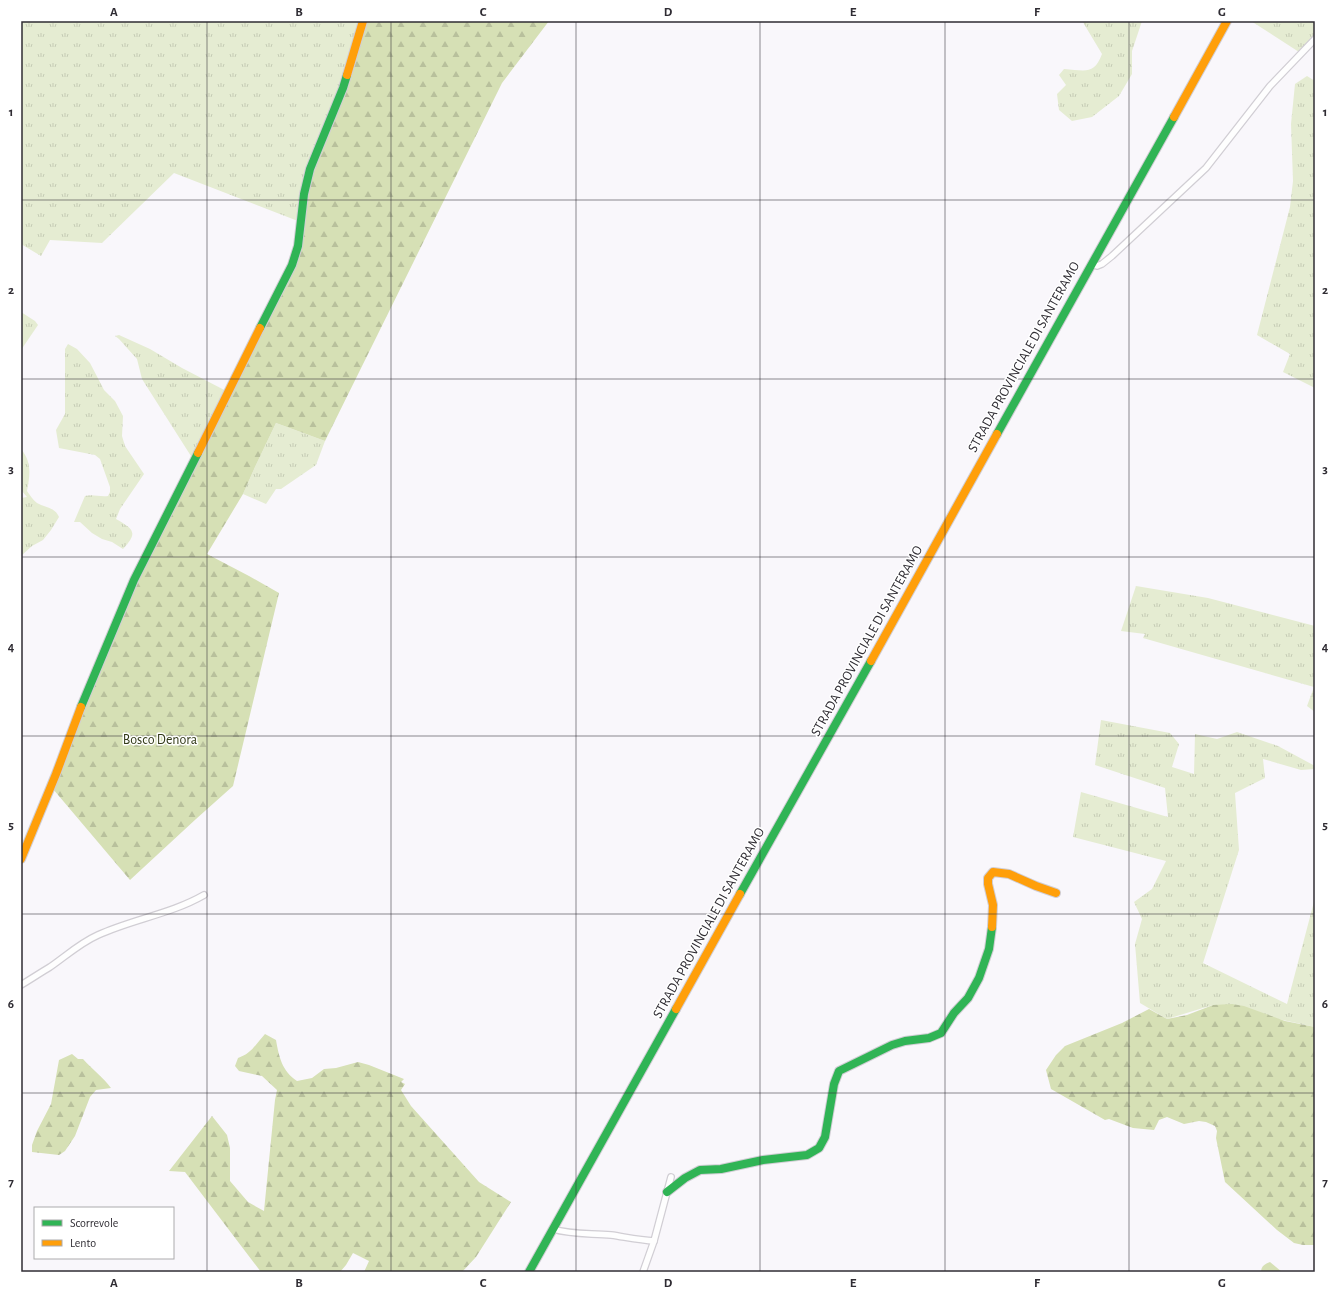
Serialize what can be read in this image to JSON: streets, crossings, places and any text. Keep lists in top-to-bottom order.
{
  "streets": {
    "street": ["STRADA PROVINCIALE DI SANTERAMO"]
  },
  "parks": ["Bosco Denora"],
  "legend": ["Scorrevole", "Lento"],
  "grid": {
    "columns": [
      "A",
      "B",
      "C",
      "D",
      "E",
      "F",
      "G"
    ],
    "rows": [
      "1",
      "2",
      "3",
      "4",
      "5",
      "6",
      "7"
    ]
  }
}
